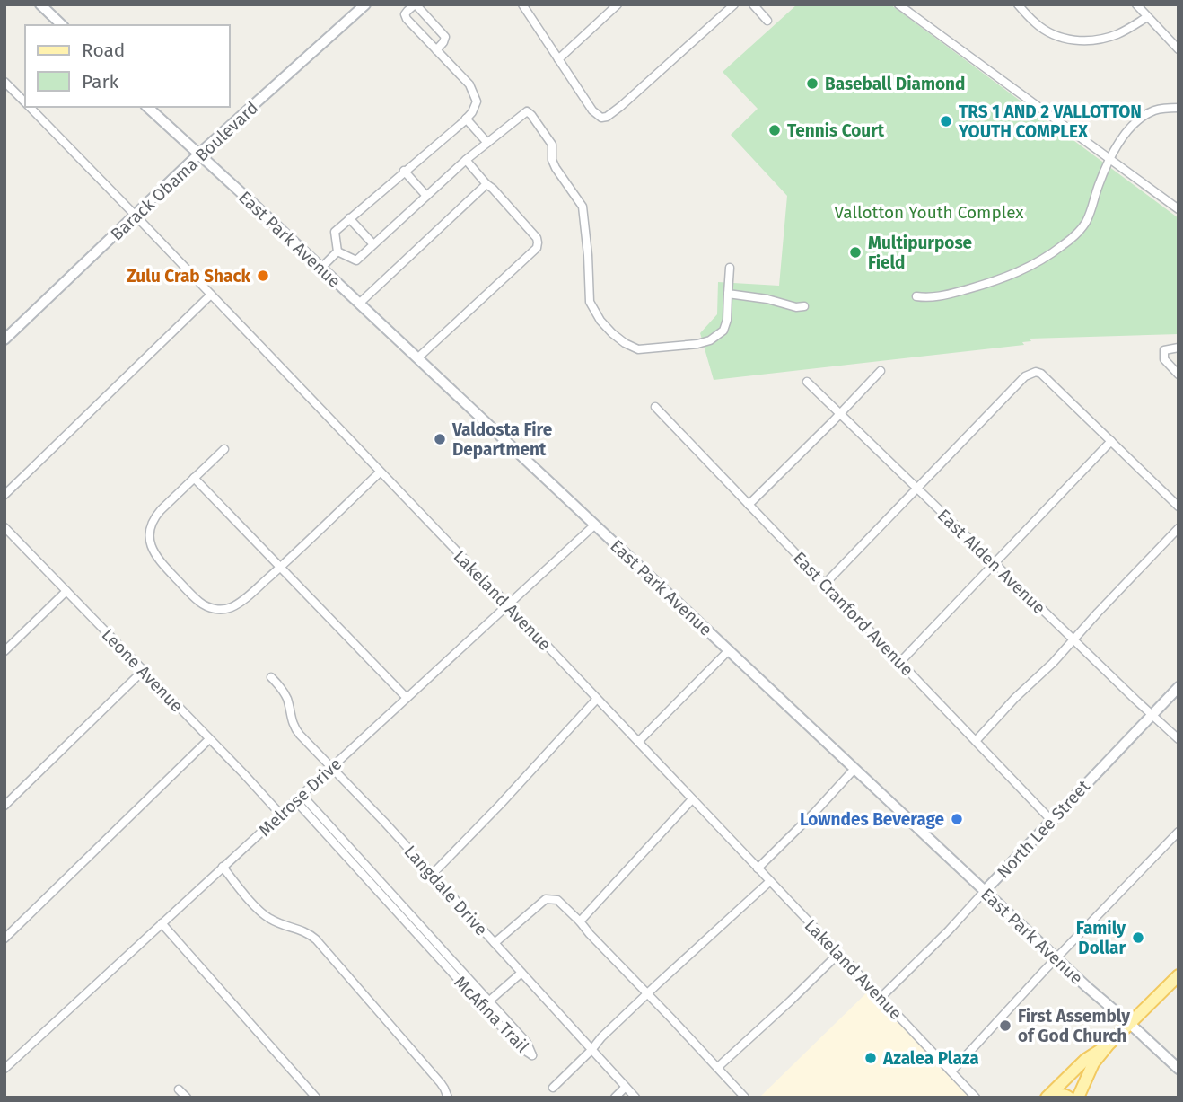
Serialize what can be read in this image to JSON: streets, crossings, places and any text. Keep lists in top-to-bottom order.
{
  "streets": {
    "main road": ["Barack Obama Boulevard", "East Park Avenue", "North Lee Street"],
    "street": [
      "East Alden Avenue",
      "Lakeland Avenue",
      "East Cranford Avenue",
      "Leone Avenue",
      "Melrose Drive",
      "Langdale Drive",
      "McAfina Trail"
    ]
  },
  "crossings": [
    ["Barack Obama Boulevard", "East Park Avenue"],
    ["Barack Obama Boulevard", "Lakeland Avenue"],
    ["East Park Avenue", "Melrose Drive"],
    ["East Park Avenue", "North Lee Street"],
    ["East Alden Avenue", "North Lee Street"],
    ["Lakeland Avenue", "Melrose Drive"],
    ["Lakeland Avenue", "North Lee Street"],
    ["East Cranford Avenue", "North Lee Street"],
    ["Leone Avenue", "Melrose Drive"],
    ["Melrose Drive", "Langdale Drive"],
    ["Melrose Drive", "McAfina Trail"]
  ],
  "parks": ["Vallotton Youth Complex"],
  "places": [
    "Baseball Diamond",
    "TRS 1 AND 2 VALLOTTON YOUTH COMPLEX",
    "Tennis Court",
    "Multipurpose Field",
    "Zulu Crab Shack",
    "Valdosta Fire Department",
    "Lowndes Beverage",
    "Family Dollar",
    "First Assembly of God Church",
    "Azalea Plaza"
  ],
  "legend": ["Road", "Park"]
}
